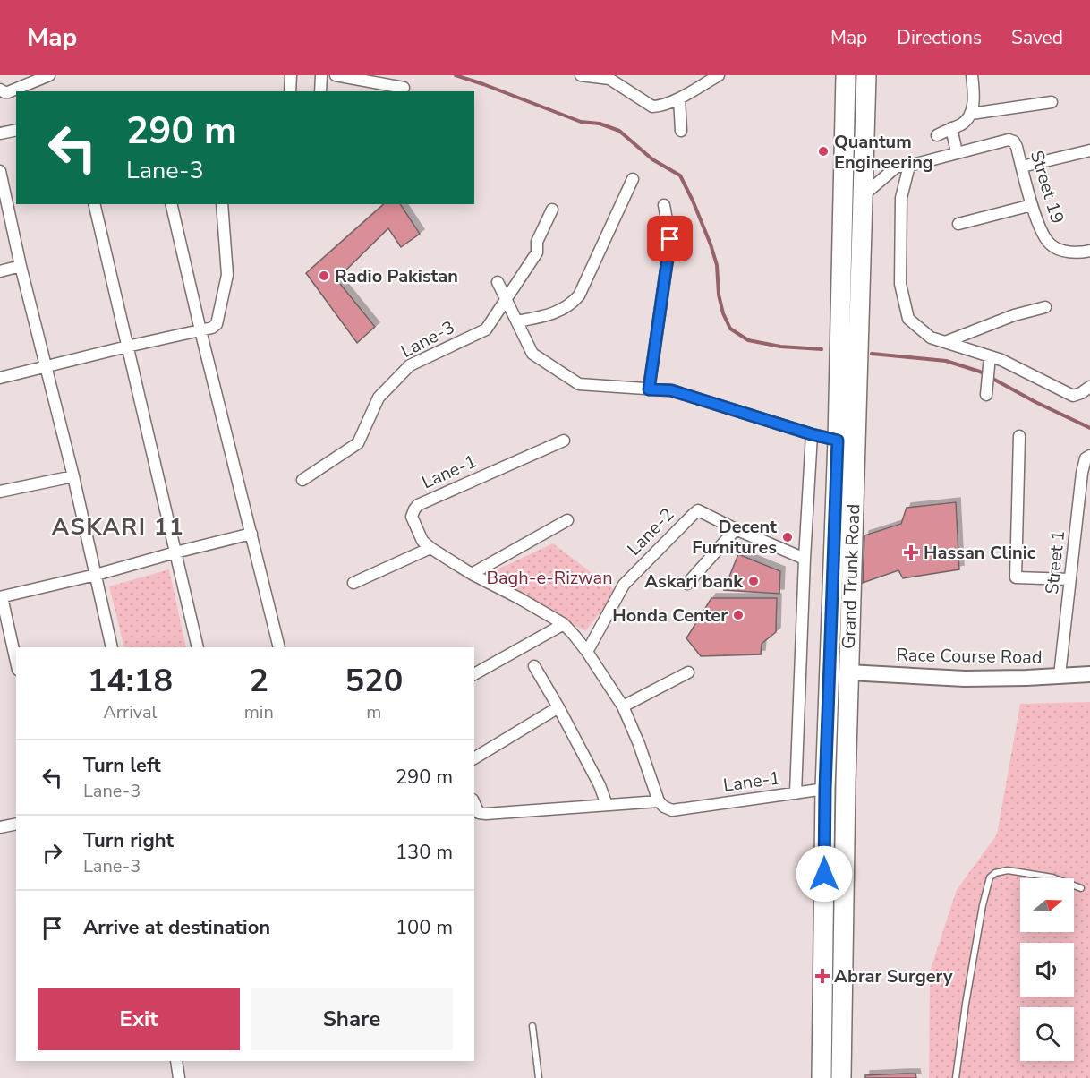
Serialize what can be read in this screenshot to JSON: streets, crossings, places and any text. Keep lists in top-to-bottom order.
{
  "streets": {
    "highway": ["Grand Trunk Road"],
    "street": [
      "Street 19",
      "Lane-3",
      "Lane-1",
      "Lane-2",
      "Street 1",
      "Race Course Road"
    ]
  },
  "crossings": [
    ["Street 19", "Grand Trunk Road"],
    ["Lane-1", "Lane-2"],
    ["Lane-1", "Grand Trunk Road"],
    ["Street 1", "Race Course Road"],
    ["Grand Trunk Road", "Race Course Road"]
  ],
  "districts": ["ASKARI 11"],
  "parks": ["Bagh-e-Rizwan"],
  "places": {
    "other": [
      "Quantum Engineering",
      "Radio Pakistan",
      "Decent Furnitures",
      "Askari bank",
      "Honda Center"
    ],
    "health": ["Hassan Clinic", "Abrar Surgery"]
  },
  "north": "right",
  "page": {
    "header": "Map",
    "nav": ["Map", "Directions", "Saved"],
    "turn": ["290 m", "Lane-3"],
    "eta": [
      "14:18",
      "Arrival",
      "2",
      "min",
      "520",
      "m"
    ],
    "list": [
      {
        "name": "Turn left",
        "note": "Lane-3",
        "value": "290 m"
      },
      {
        "name": "Turn right",
        "note": "Lane-3",
        "value": "130 m"
      },
      {
        "name": "Arrive at destination",
        "value": "100 m"
      }
    ],
    "buttons": ["Exit", "Share"]
  }
}
